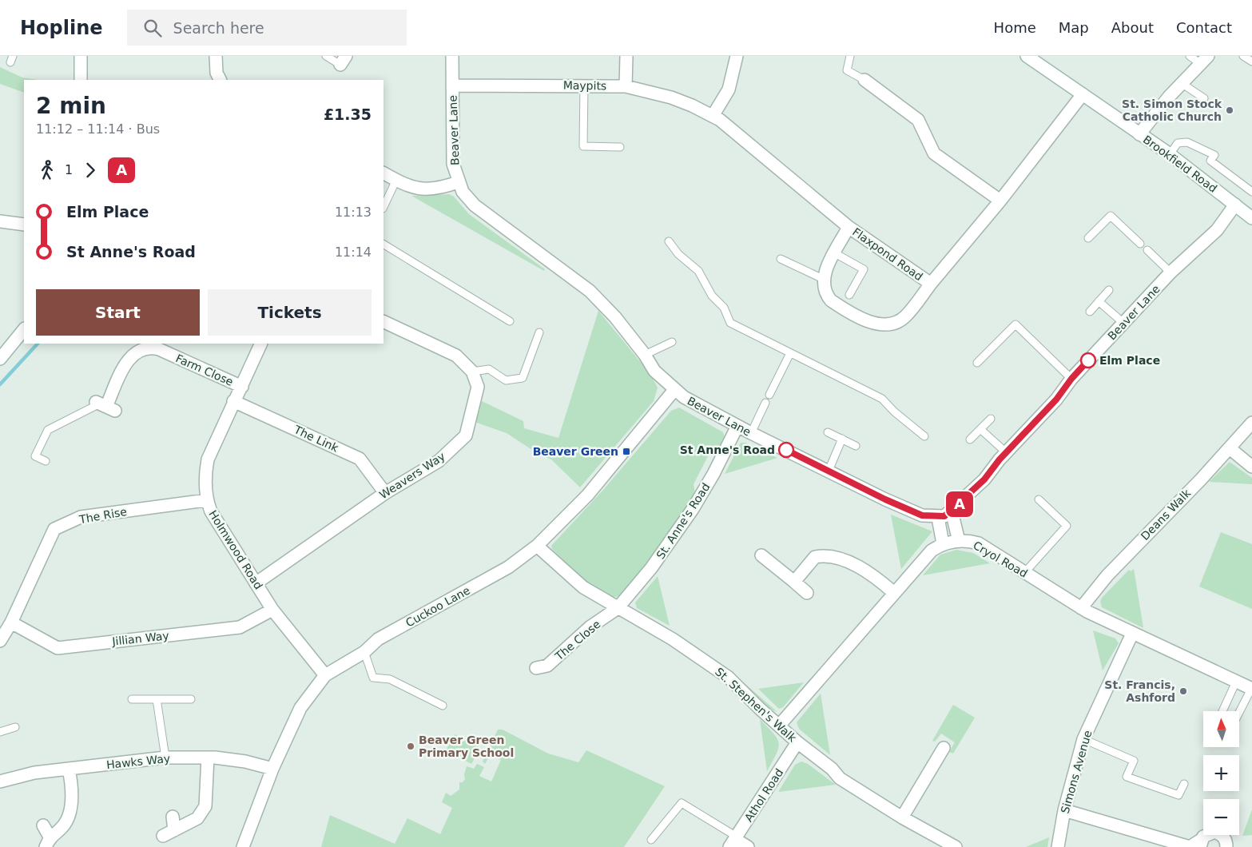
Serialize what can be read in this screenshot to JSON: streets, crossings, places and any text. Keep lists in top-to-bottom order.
{
  "streets": {
    "street": [
      "Maypits",
      "Beaver Lane",
      "Brookfield Road",
      "Flaxpond Road",
      "Farm Close",
      "The Link",
      "Weavers Way",
      "Deans Walk",
      "The Rise",
      "St. Anne's Road",
      "Holmwood Road",
      "Cryol Road",
      "Cuckoo Lane",
      "Jillian Way",
      "The Close",
      "St. Stephen's Walk",
      "Hawks Way",
      "Simons Avenue",
      "Athol Road"
    ]
  },
  "crossings": [
    ["Maypits", "Beaver Lane"],
    ["Maypits", "Flaxpond Road"],
    ["Beaver Lane", "Brookfield Road"],
    ["Beaver Lane", "St. Anne's Road"],
    ["Beaver Lane", "Cuckoo Lane"],
    ["Brookfield Road", "Flaxpond Road"],
    ["Farm Close", "Holmwood Road"],
    ["The Link", "Weavers Way"],
    ["The Link", "Holmwood Road"],
    ["Weavers Way", "Holmwood Road"],
    ["Deans Walk", "Cryol Road"],
    ["The Rise", "Holmwood Road"],
    ["The Rise", "Jillian Way"],
    ["St. Anne's Road", "The Close"],
    ["St. Anne's Road", "St. Stephen's Walk"],
    ["Holmwood Road", "Cuckoo Lane"],
    ["Holmwood Road", "Jillian Way"],
    ["Cryol Road", "St. Stephen's Walk"],
    ["Cryol Road", "Simons Avenue"],
    ["Cuckoo Lane", "St. Stephen's Walk"],
    ["Cuckoo Lane", "Hawks Way"],
    ["The Close", "St. Stephen's Walk"],
    ["St. Stephen's Walk", "Athol Road"]
  ],
  "places": {
    "other": [
      "St. Simon Stock Catholic Church",
      "Elm Place",
      "St Anne's Road",
      "St. Francis, Ashford",
      "Beaver Green Primary School"
    ],
    "transit": ["Beaver Green"]
  },
  "lines": ["bus line A"],
  "north": "top",
  "page": {
    "header": "Hopline",
    "search": "Search here",
    "nav": [
      "Home",
      "Map",
      "About",
      "Contact"
    ],
    "on_map": "A",
    "heading": ["2 min", "11:12 – 11:14 · Bus", "£1.35"],
    "legs": ["1", "A"],
    "list": [
      {
        "name": "Elm Place",
        "value": "11:13"
      },
      {
        "name": "St Anne's Road",
        "value": "11:14"
      }
    ],
    "buttons": ["Start", "Tickets"],
    "map_buttons": ["+", "−"]
  }
}
